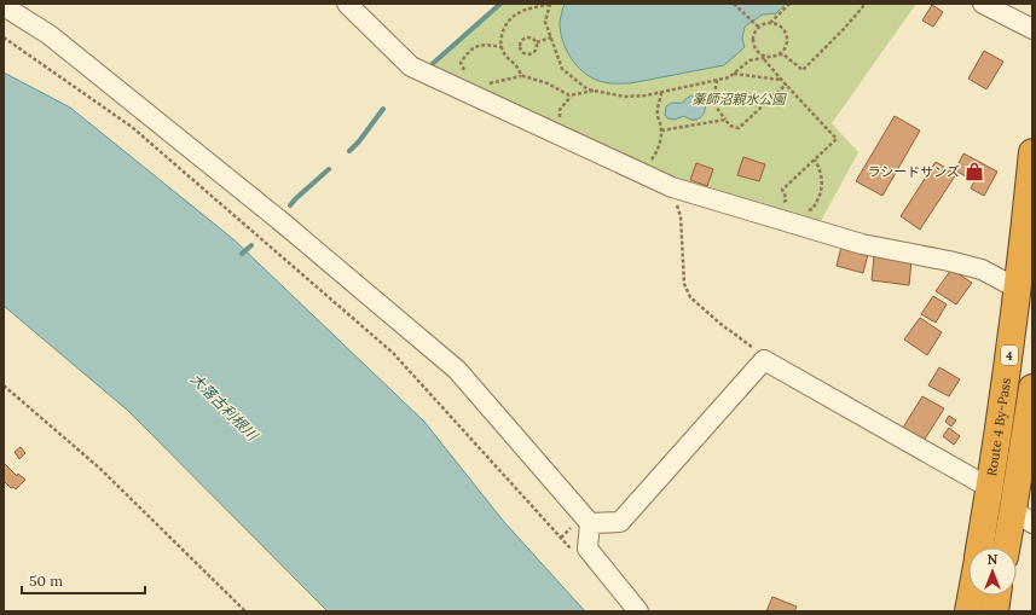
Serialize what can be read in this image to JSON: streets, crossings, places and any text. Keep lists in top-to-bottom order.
{
  "streets": {
    "highway": ["4", "Route 4 By-Pass"]
  },
  "water": ["大落古利根川"],
  "parks": ["薬師沼親水公園"],
  "places": {
    "shop": ["ラシードサンズ"]
  },
  "scale_bar": "50 m",
  "north": "top"
}
